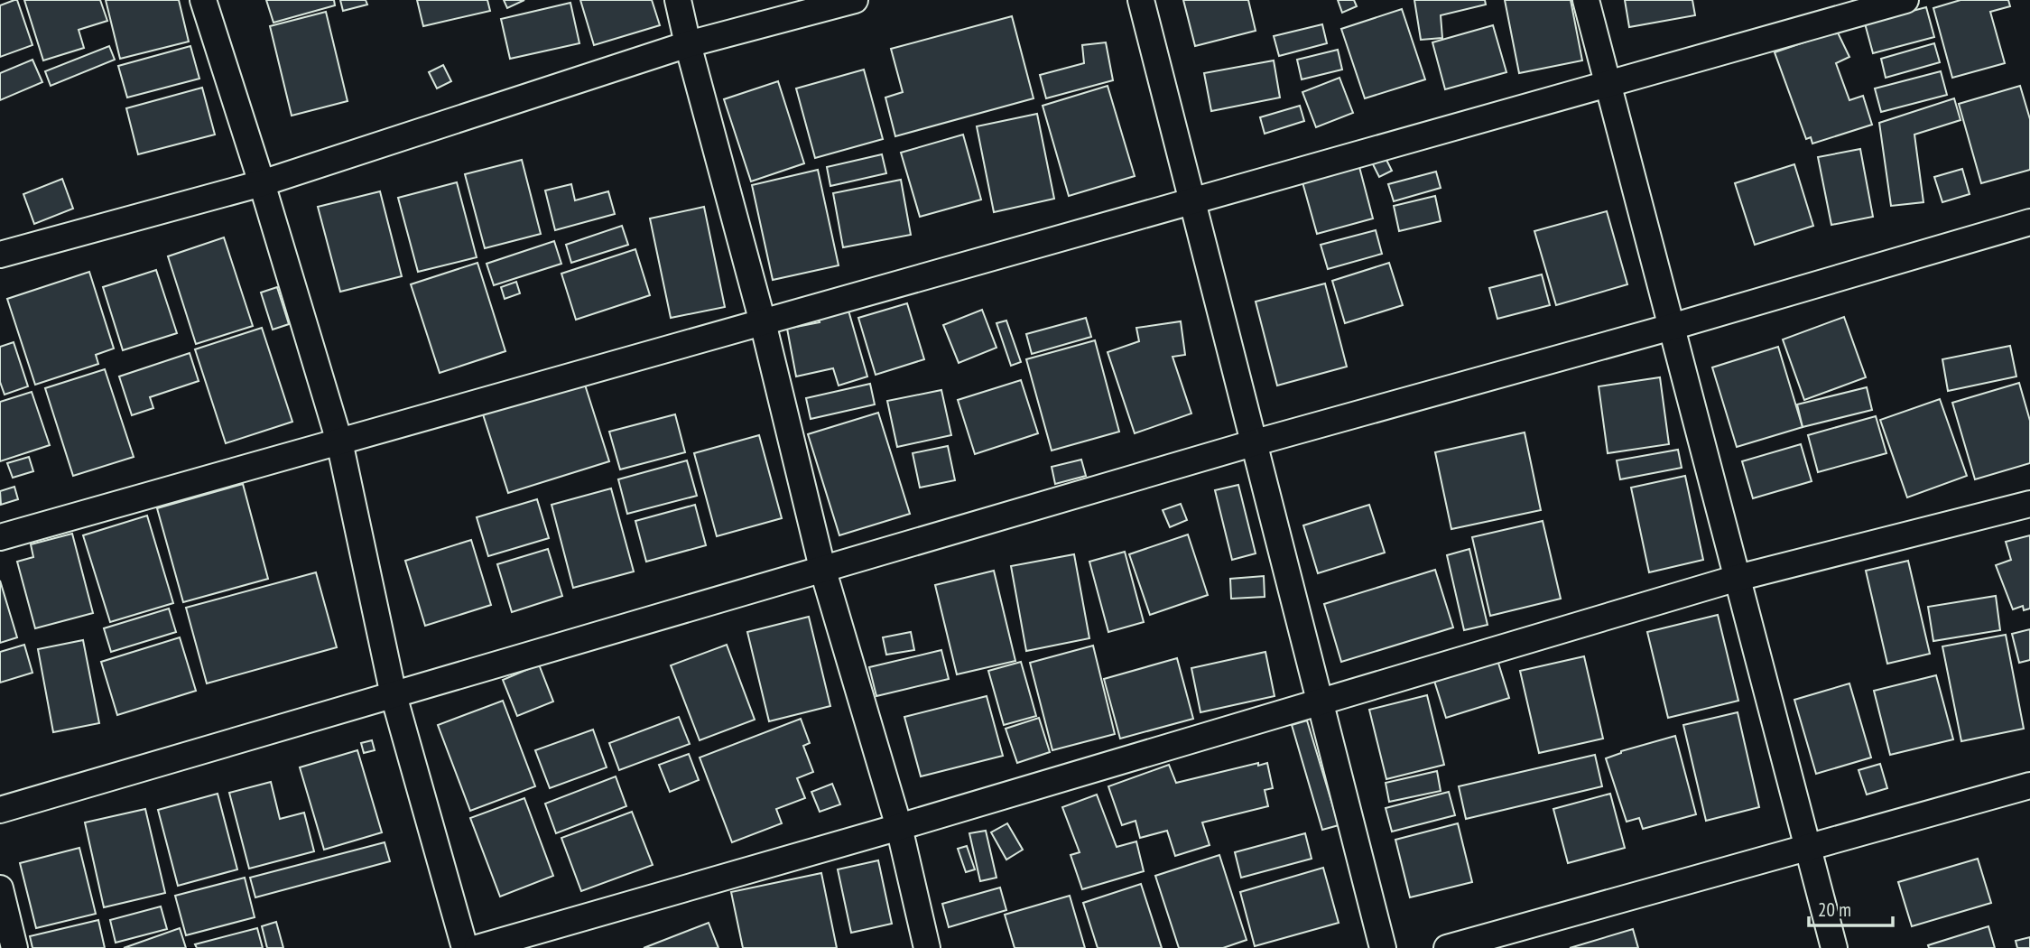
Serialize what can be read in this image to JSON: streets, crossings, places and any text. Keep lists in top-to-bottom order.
{
  "scale_bar": "20 m"
}
